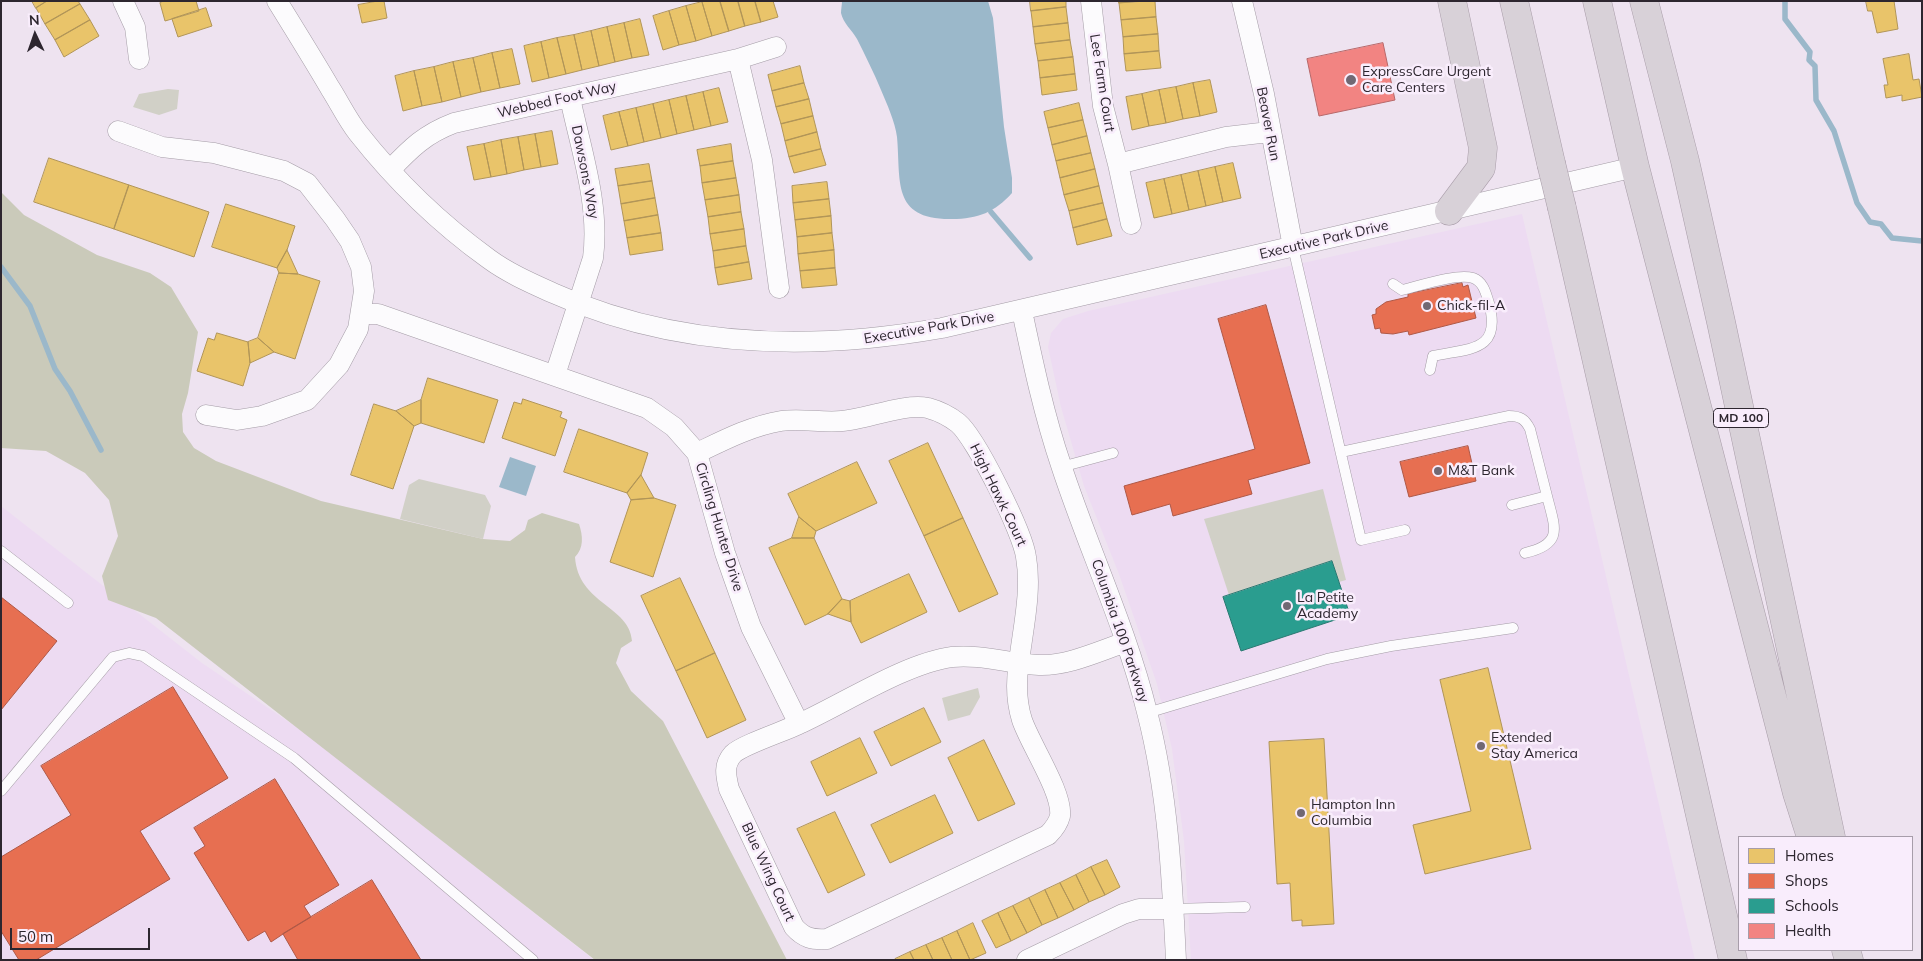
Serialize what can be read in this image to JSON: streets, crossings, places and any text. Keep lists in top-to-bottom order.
{
  "streets": {
    "highway": ["MD 100"],
    "street": [
      "Lee Farm Court",
      "Webbed Foot Way",
      "Beaver Run",
      "Dawsons Way",
      "Executive Park Drive",
      "High Hawk Court",
      "Circling Hunter Drive",
      "Columbia 100 Parkway",
      "Blue Wing Court"
    ]
  },
  "crossings": [
    ["Webbed Foot Way", "Dawsons Way"],
    ["Webbed Foot Way", "Executive Park Drive"],
    ["Beaver Run", "Executive Park Drive"],
    ["Dawsons Way", "Executive Park Drive"],
    ["Executive Park Drive", "Columbia 100 Parkway"],
    ["High Hawk Court", "Circling Hunter Drive"],
    ["High Hawk Court", "Blue Wing Court"],
    ["Circling Hunter Drive", "Blue Wing Court"],
    ["Columbia 100 Parkway", "Blue Wing Court"]
  ],
  "places": [
    "ExpressCare Urgent Care Centers",
    "Chick-fil-A",
    "M&T Bank",
    "La Petite Academy",
    "Extended Stay America",
    "Hampton Inn Columbia"
  ],
  "legend": [
    "Homes",
    "Shops",
    "Schools",
    "Health"
  ],
  "scale_bar": "50 m",
  "north": "top"
}
